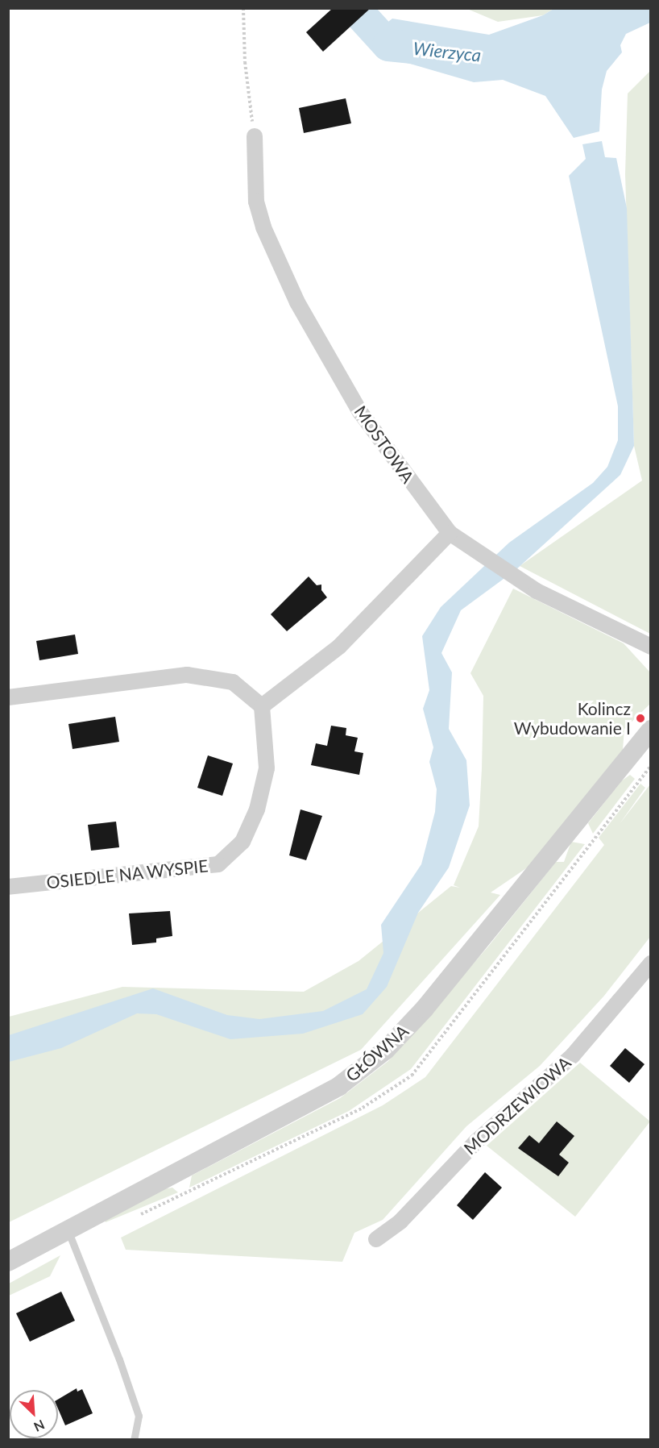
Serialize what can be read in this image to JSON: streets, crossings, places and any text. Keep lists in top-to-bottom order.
{
  "streets": {
    "street": [
      "MOSTOWA",
      "OSIEDLE NA WYSPIE",
      "GŁÓWNA",
      "MODRZEWIOWA"
    ]
  },
  "water": ["Wierzyca"],
  "places": ["Kolincz Wybudowanie I"],
  "north": "bottom right"
}
